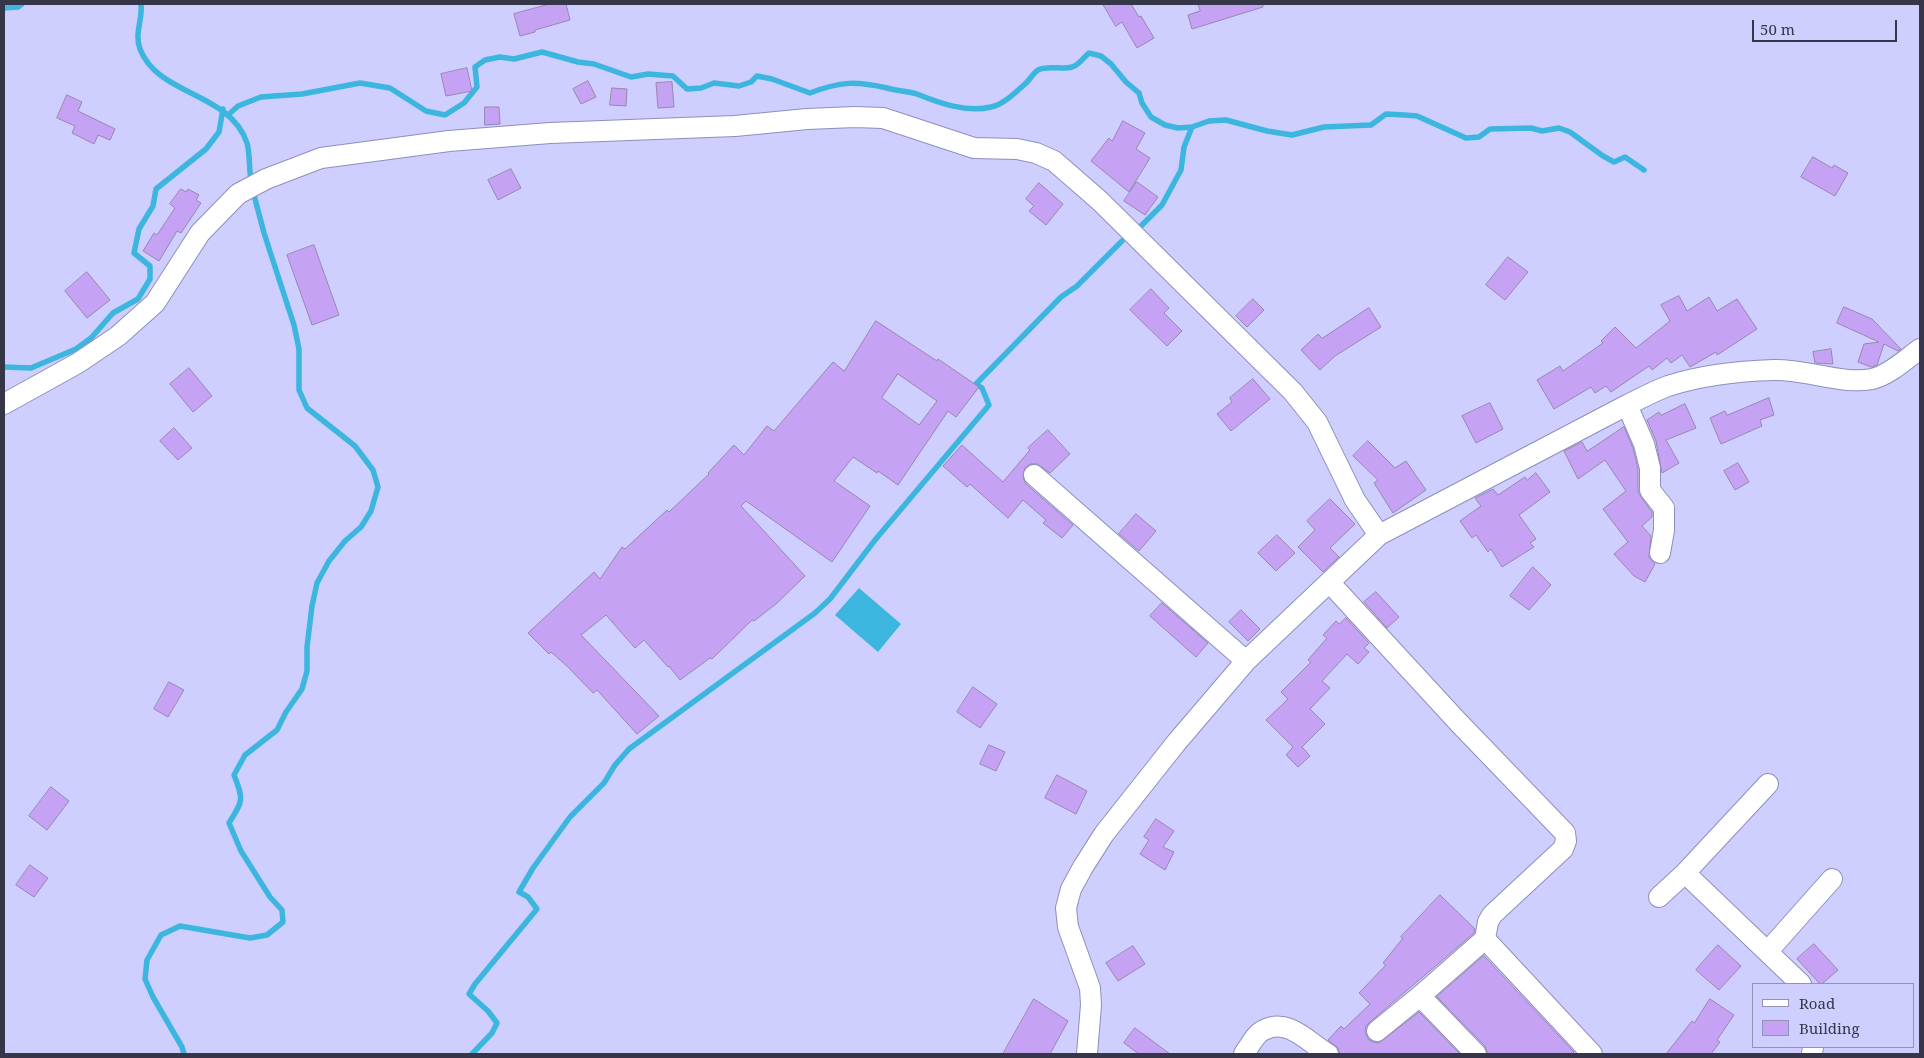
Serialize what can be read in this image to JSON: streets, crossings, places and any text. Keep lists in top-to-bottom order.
{
  "legend": ["Road", "Building"],
  "scale_bar": "50 m"
}
